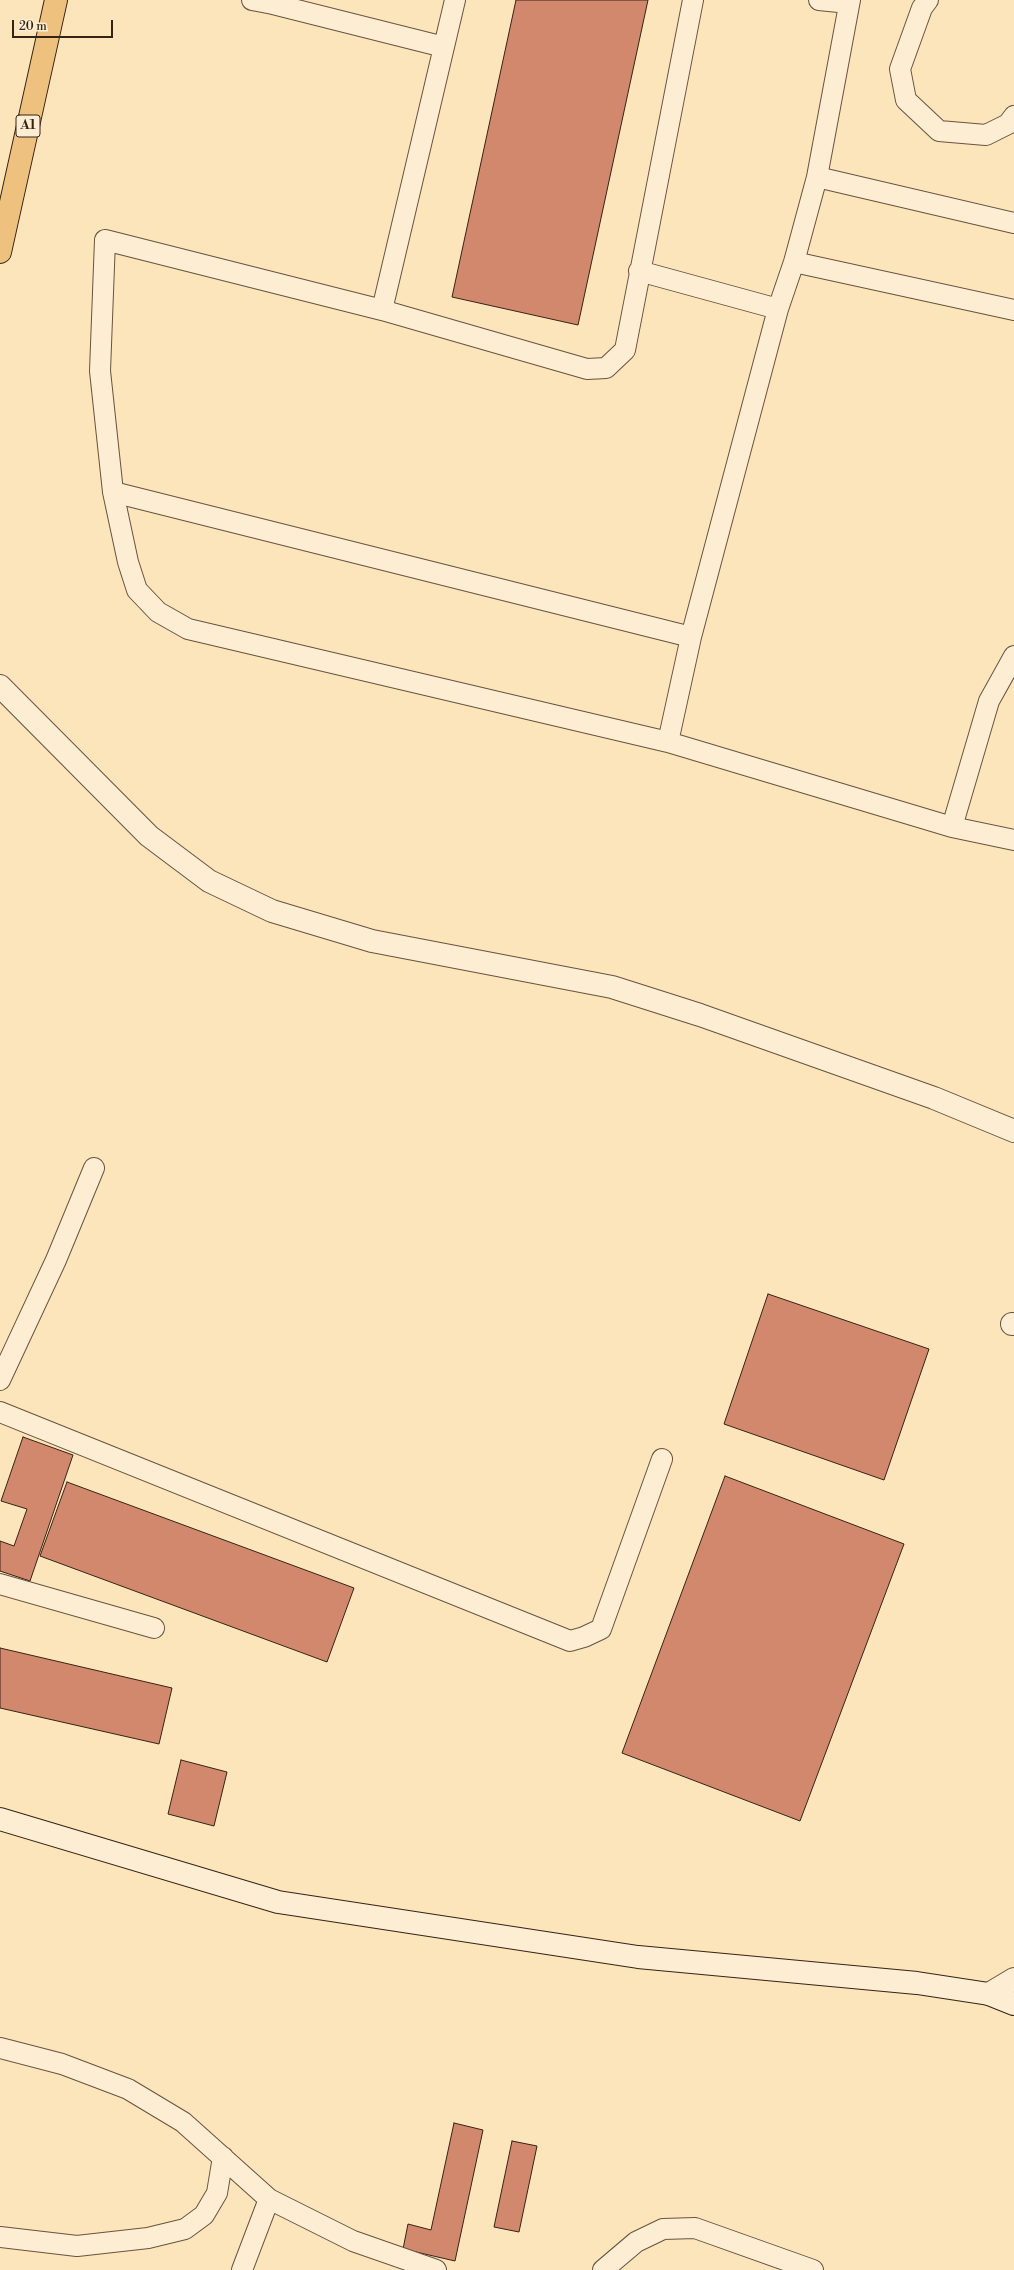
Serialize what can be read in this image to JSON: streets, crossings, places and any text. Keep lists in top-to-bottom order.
{
  "streets": {
    "main road": ["A1"]
  },
  "scale_bar": "20 m"
}
